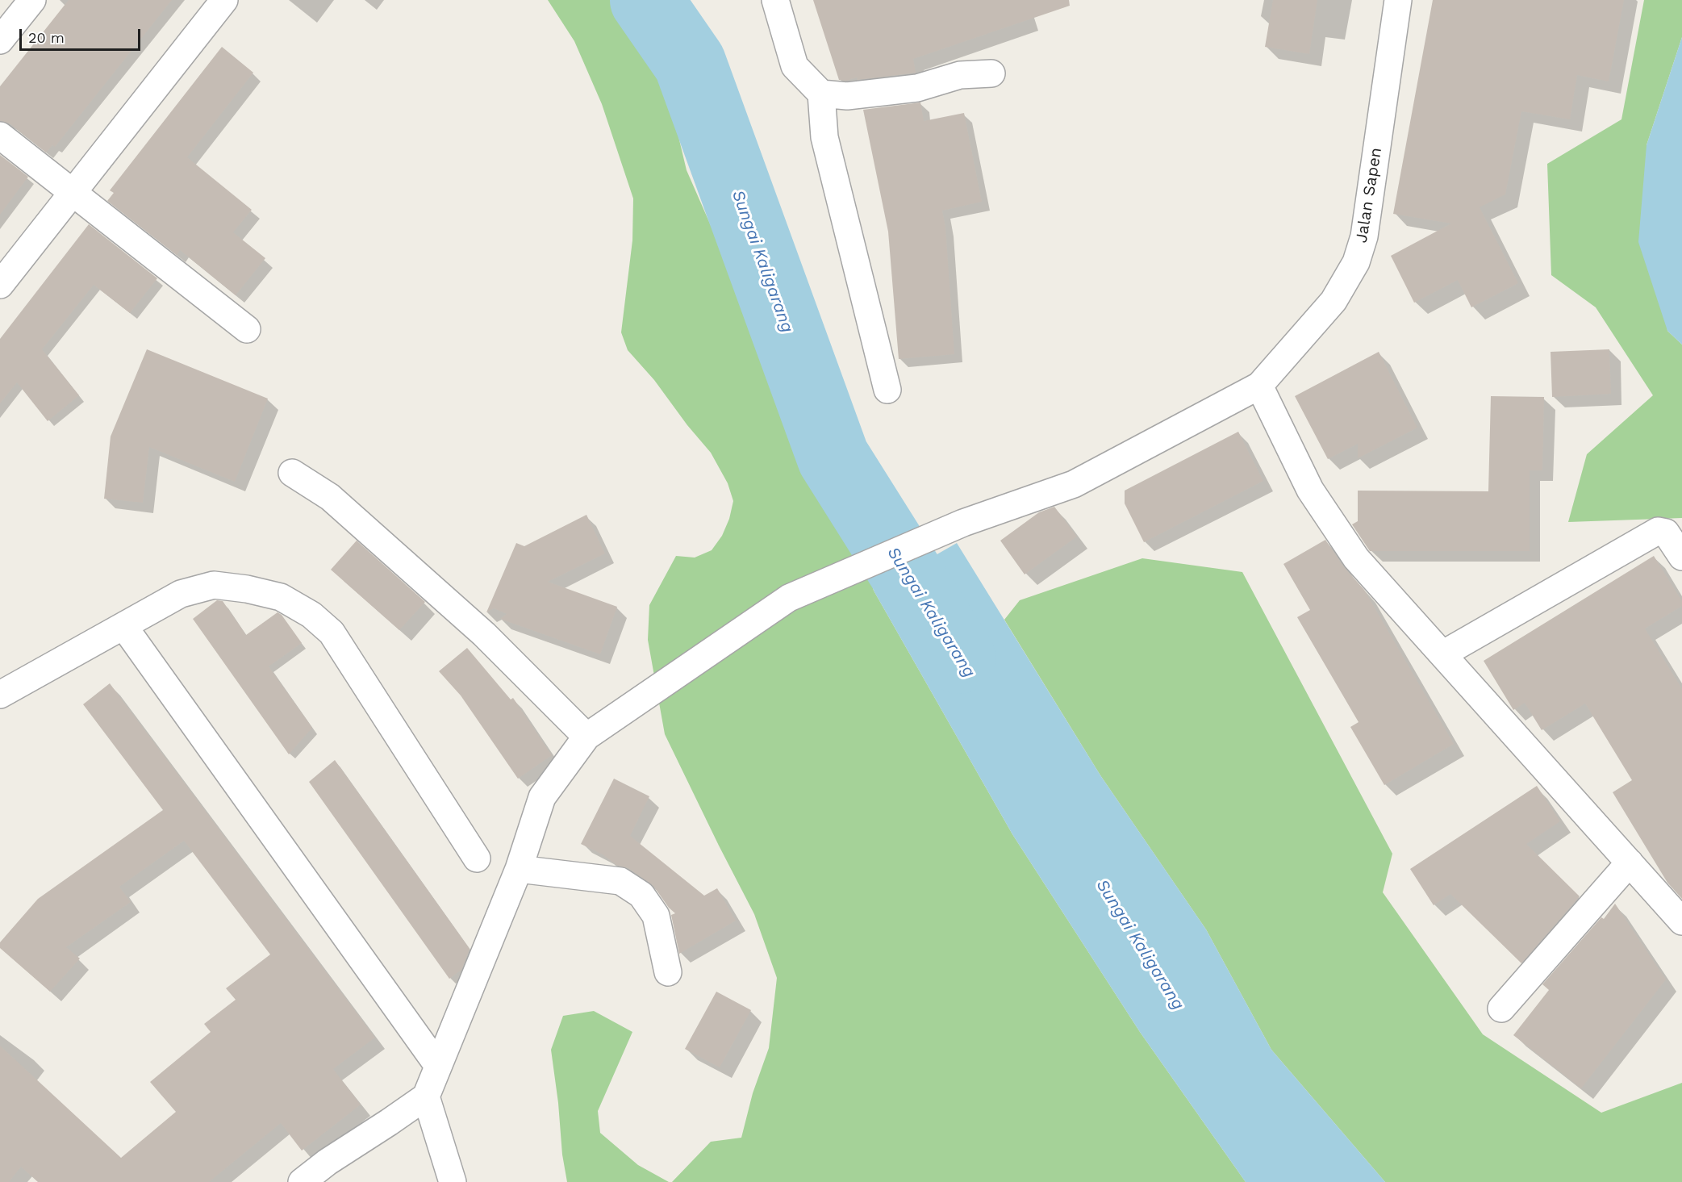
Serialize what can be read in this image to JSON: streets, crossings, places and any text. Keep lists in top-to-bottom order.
{
  "streets": {
    "street": ["Jalan Sapen"]
  },
  "water": ["Sungai Kaligarang"],
  "scale_bar": "20 m"
}
